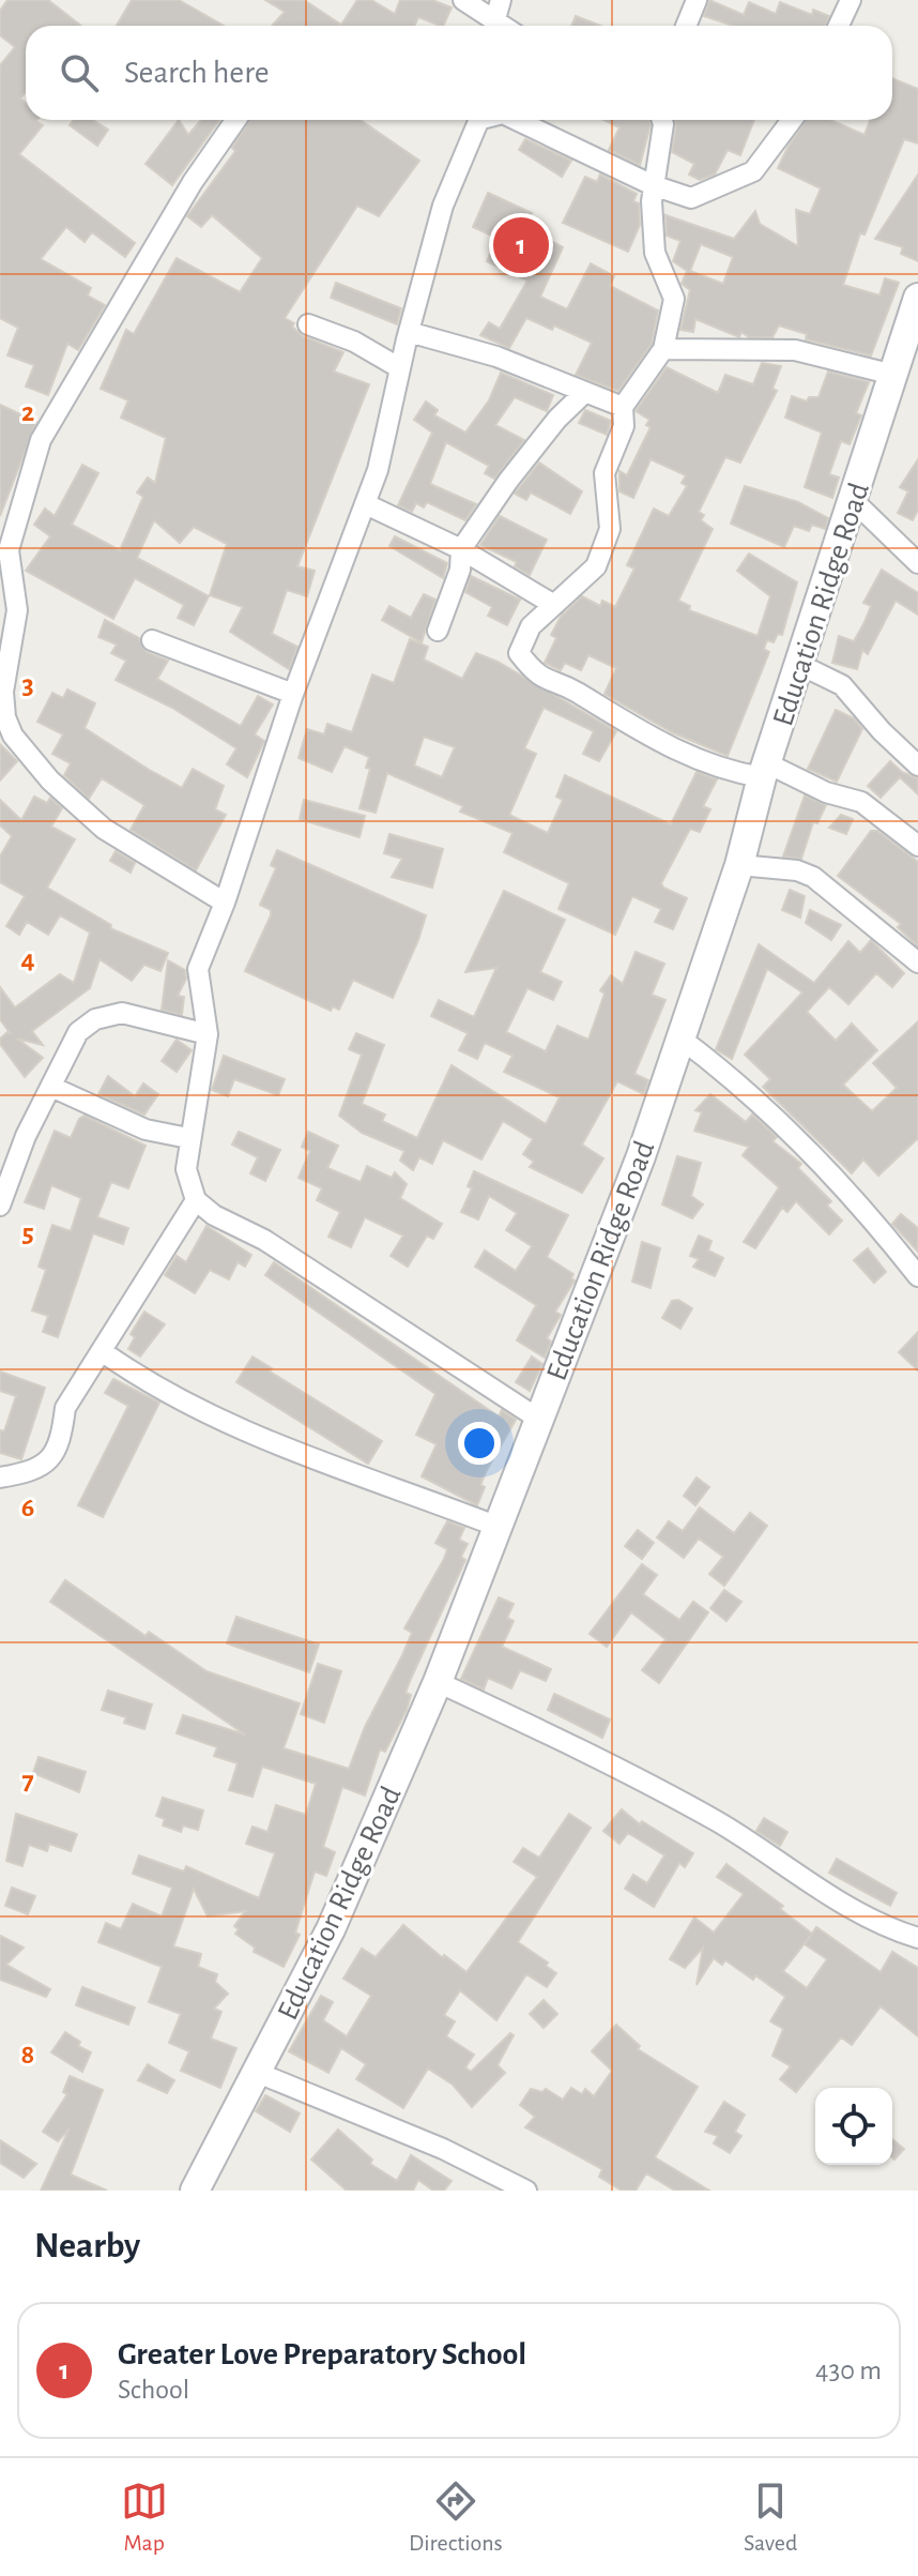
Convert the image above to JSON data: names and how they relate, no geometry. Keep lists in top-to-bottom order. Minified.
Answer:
{"streets":{"main road":["Education Ridge Road"]},"page":{"search":"Search here","pins":"1","heading":"Nearby","list":[{"mark":"1","name":"Greater Love Preparatory School","note":"School","value":"430 m"}],"nav":["Map","Directions","Saved"]},"grid":{"rows":["2","3","4","5","6","7","8"]}}
